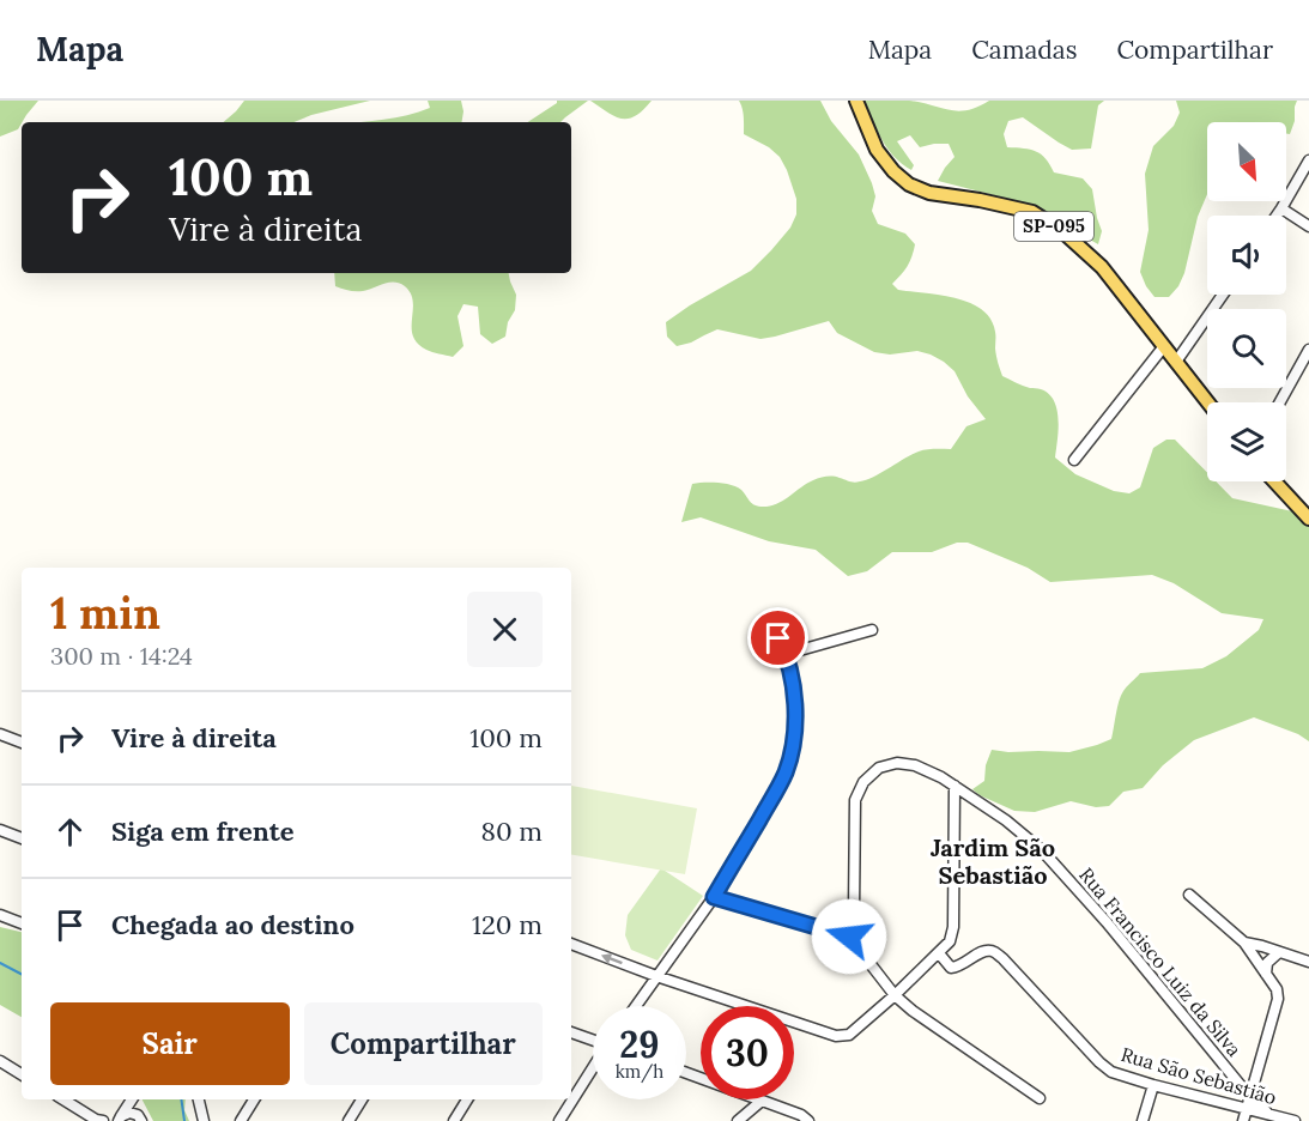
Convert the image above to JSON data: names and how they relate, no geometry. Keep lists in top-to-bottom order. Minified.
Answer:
{"streets":{"main road":["SP-095"],"street":["Rua Francisco Luiz da Silva","Rua São Sebastião"]},"crossings":[["Rua Francisco Luiz da Silva","Rua São Sebastião"]],"districts":["Jardim São Sebastião"],"north":"bottom right","page":{"header":"Mapa","nav":["Mapa","Camadas","Compartilhar"],"turn":["100 m","Vire à direita"],"heading":["1 min","300 m · 14:24"],"list":[{"name":"Vire à direita","value":"100 m"},{"name":"Siga em frente","value":"80 m"},{"name":"Chegada ao destino","value":"120 m"}],"buttons":["Sair","Compartilhar"],"speed":"29 km/h","limit":"30"}}
